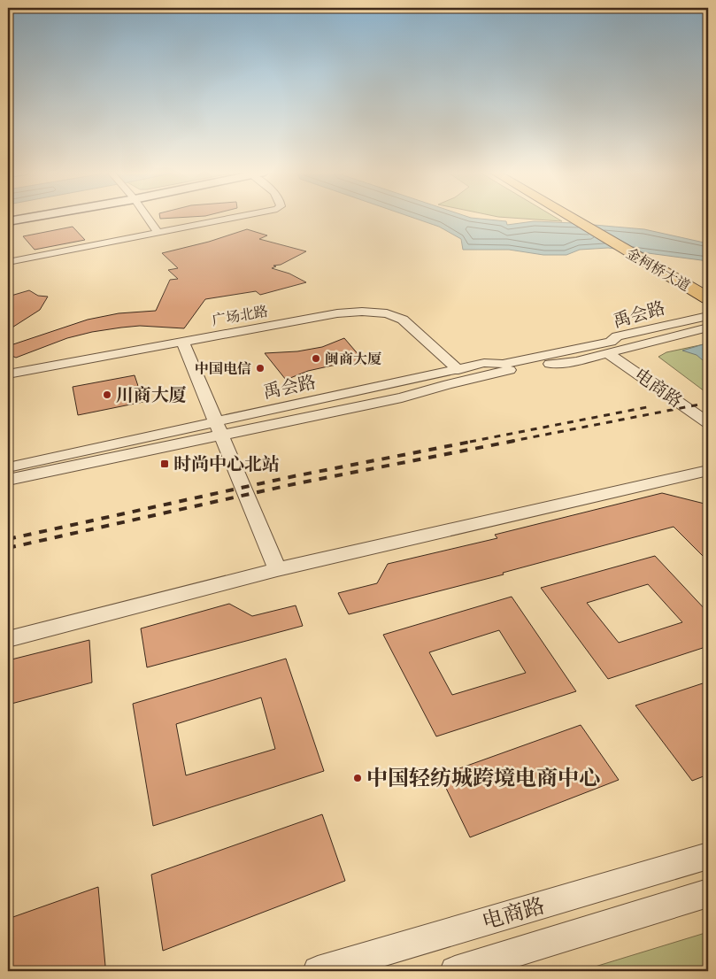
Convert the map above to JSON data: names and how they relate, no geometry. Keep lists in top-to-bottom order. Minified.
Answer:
{"streets":{"main road":["金柯桥大道"],"street":["禹会路","广场北路","电商路"]},"crossings":[["禹会路","广场北路"],["禹会路","电商路"]],"places":{"other":["闽商大厦","中国电信","川商大厦","中国轻纺城跨境电商中心"],"transit":["时尚中心北站"]}}
